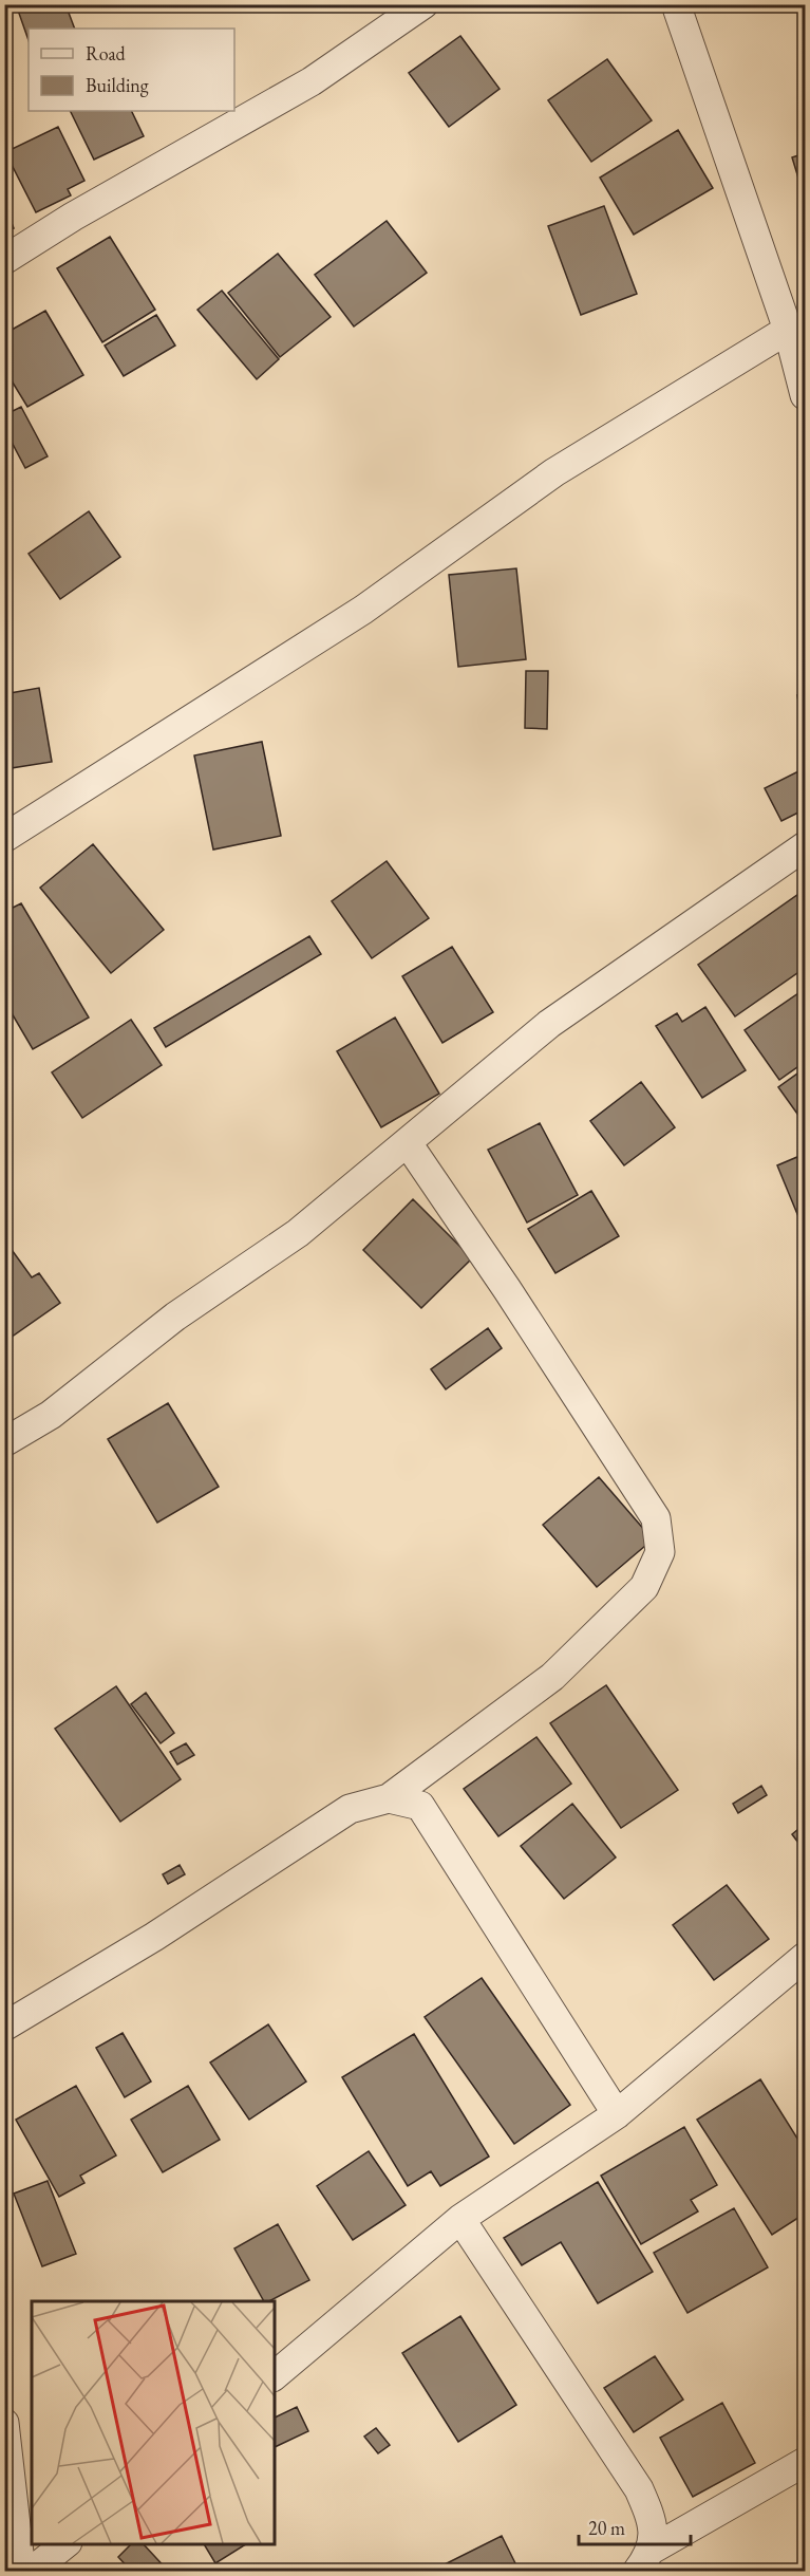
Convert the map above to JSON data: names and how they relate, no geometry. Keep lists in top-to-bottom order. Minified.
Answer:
{"legend":["Road","Building"],"scale_bar":"20 m"}
